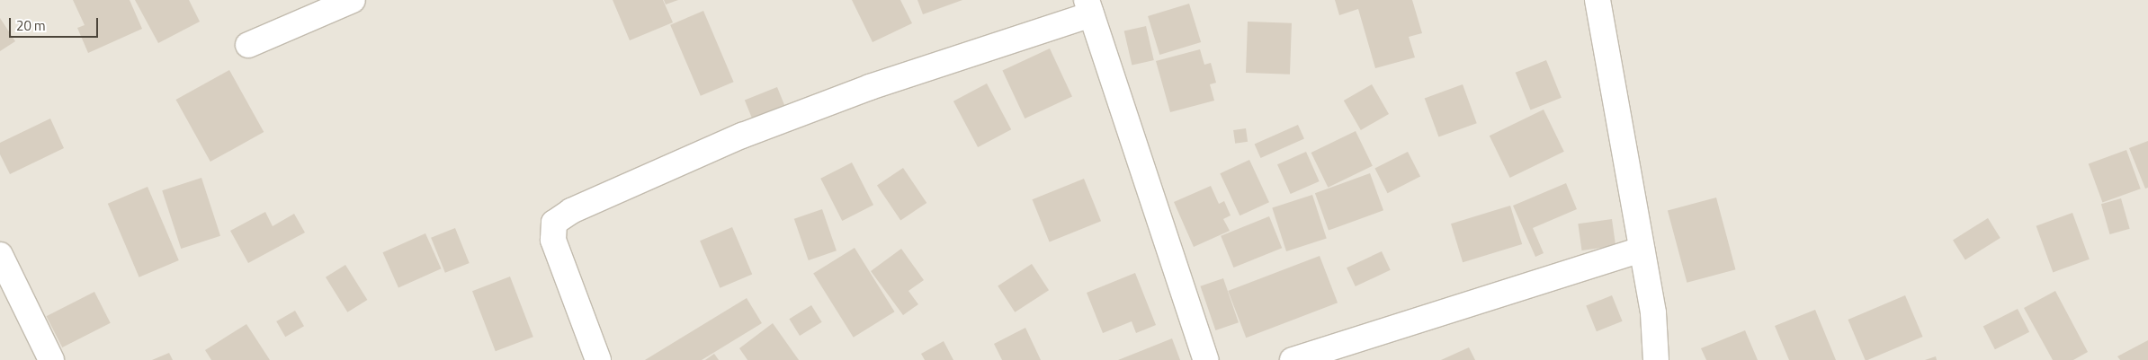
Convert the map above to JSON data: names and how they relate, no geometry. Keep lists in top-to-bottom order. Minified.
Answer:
{"scale_bar":"20 m"}
